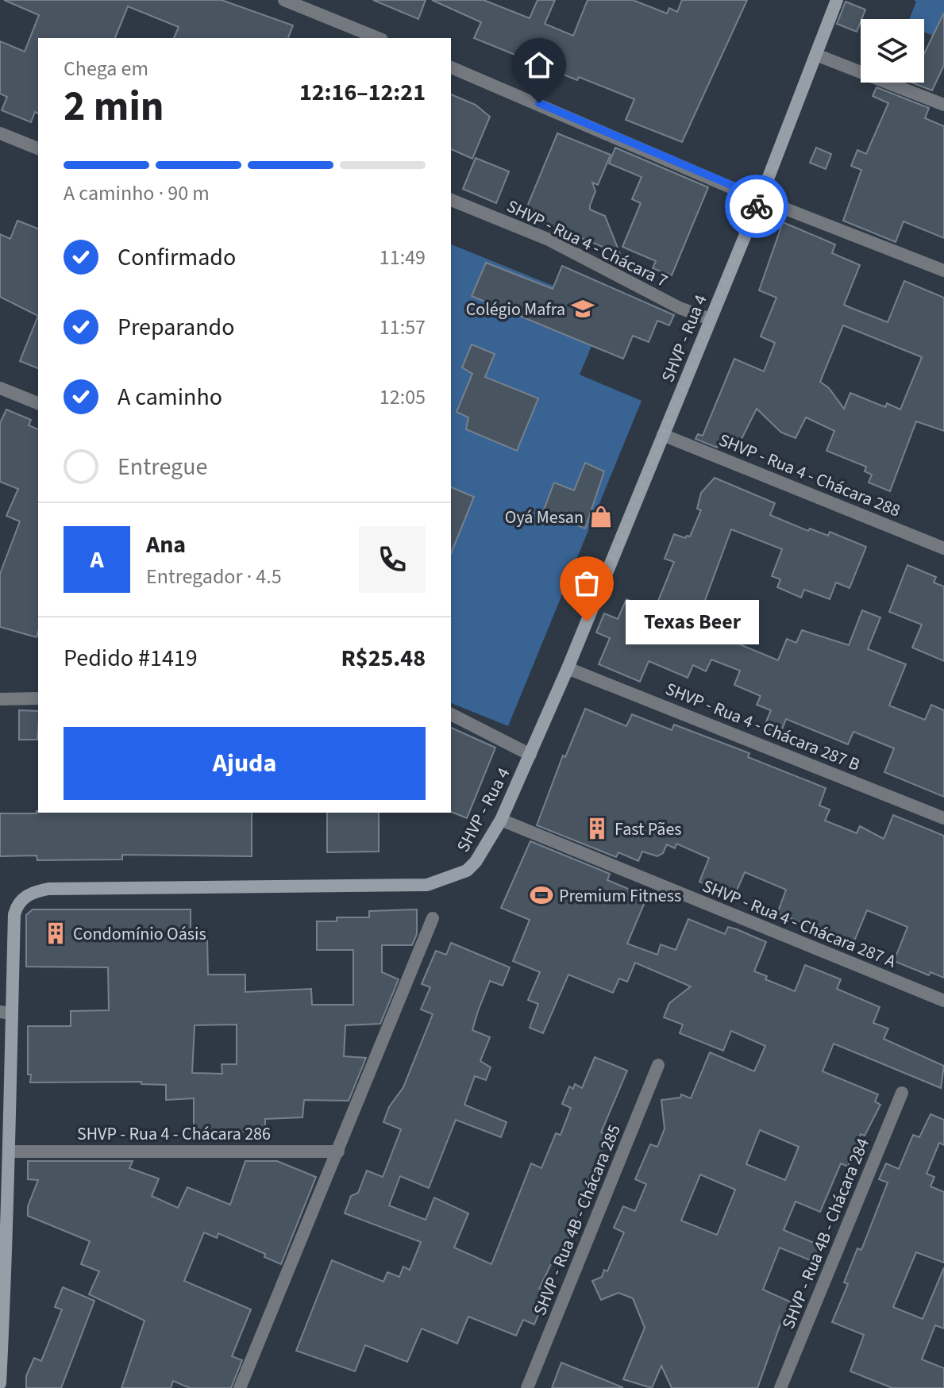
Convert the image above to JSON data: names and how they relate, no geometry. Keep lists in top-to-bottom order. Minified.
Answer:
{"streets":{"street":["SHVP - Rua 4 - Chácara 7","SHVP - Rua 4","SHVP - Rua 4 - Chácara 288","SHVP - Rua 4 - Chácara 287 B","SHVP - Rua 4 - Chácara 287 A","SHVP - Rua 4 - Chácara 286","SHVP - Rua 4B - Chácara 285","SHVP - Rua 4B - Chácara 284"]},"crossings":[["SHVP - Rua 4 - Chácara 7","SHVP - Rua 4"],["SHVP - Rua 4","SHVP - Rua 4 - Chácara 288"],["SHVP - Rua 4","SHVP - Rua 4 - Chácara 287 B"],["SHVP - Rua 4","SHVP - Rua 4 - Chácara 287 A"],["SHVP - Rua 4","SHVP - Rua 4 - Chácara 286"]],"places":{"school or university":["Colégio Mafra"],"shop":["Oyá Mesan"],"other":["Texas Beer"],"building":["Fast Pães","Condomínio Oásis"],"sports":["Premium Fitness"]},"page":{"heading":["2 min","Chega em","12:16–12:21"],"panel":["Ana","Entregador · 4.5","Pedido #1419","R$25.48"],"bar":"A caminho · 90 m","list":[["Confirmado","11:49"],["Preparando","11:57"],["A caminho","12:05"],"Entregue"],"round":"A","bubble":"Texas Beer","buttons":"Ajuda"}}
